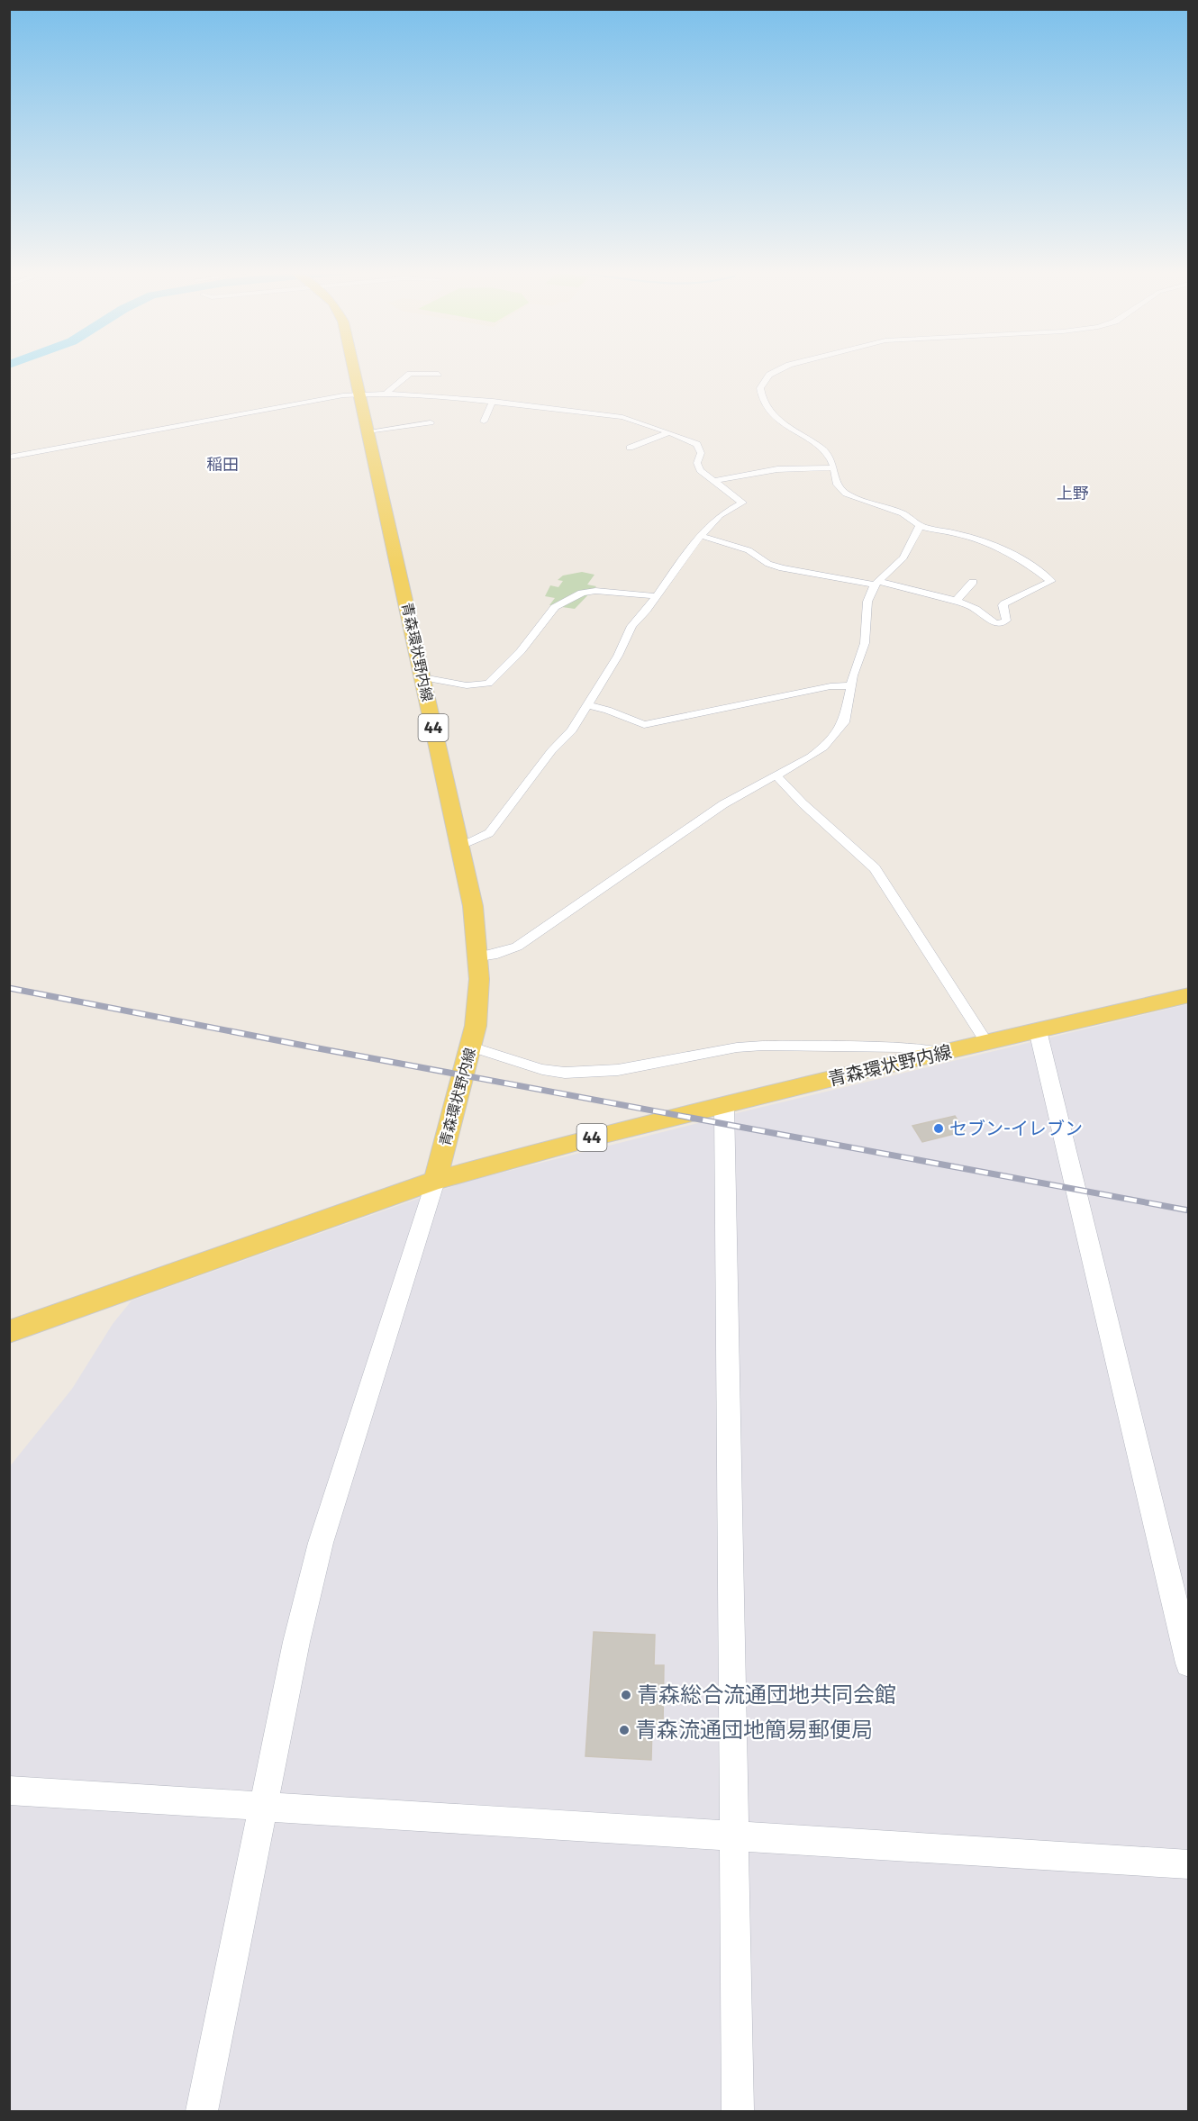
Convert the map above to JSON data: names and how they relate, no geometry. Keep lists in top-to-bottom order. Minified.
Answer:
{"streets":{"main road":["青森環状野内線","44"]},"districts":["稲田","上野"],"places":["セブン-イレブン","青森総合流通団地共同会館","青森流通団地簡易郵便局"]}
